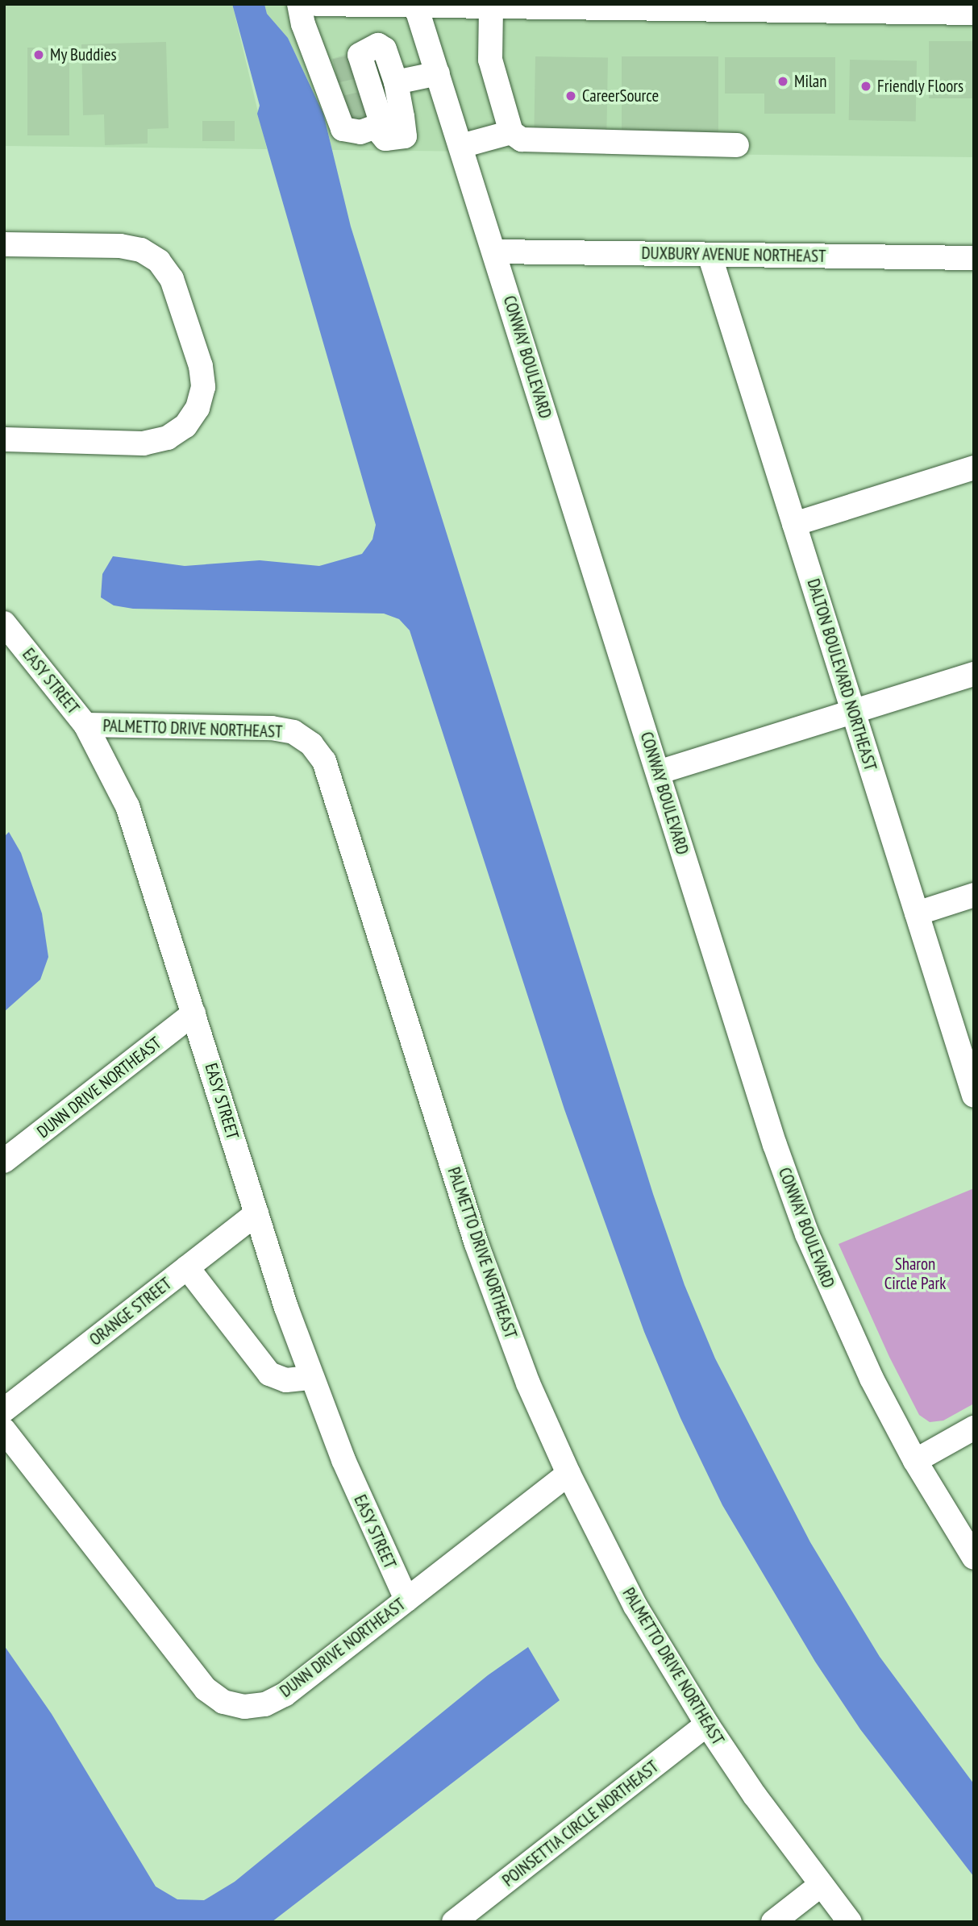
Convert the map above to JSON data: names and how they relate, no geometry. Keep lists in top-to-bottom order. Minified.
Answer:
{"streets":{"street":["DUXBURY AVENUE NORTHEAST","CONWAY BOULEVARD","DALTON BOULEVARD NORTHEAST","EASY STREET","PALMETTO DRIVE NORTHEAST","DUNN DRIVE NORTHEAST","ORANGE STREET","POINSETTIA CIRCLE NORTHEAST"]},"crossings":[["DUXBURY AVENUE NORTHEAST","CONWAY BOULEVARD"],["DUXBURY AVENUE NORTHEAST","DALTON BOULEVARD NORTHEAST"],["EASY STREET","PALMETTO DRIVE NORTHEAST"],["EASY STREET","DUNN DRIVE NORTHEAST"],["EASY STREET","ORANGE STREET"],["PALMETTO DRIVE NORTHEAST","DUNN DRIVE NORTHEAST"],["PALMETTO DRIVE NORTHEAST","POINSETTIA CIRCLE NORTHEAST"]],"parks":["Sharon Circle Park"],"places":["My Buddies","Milan","Friendly Floors","CareerSource"]}
